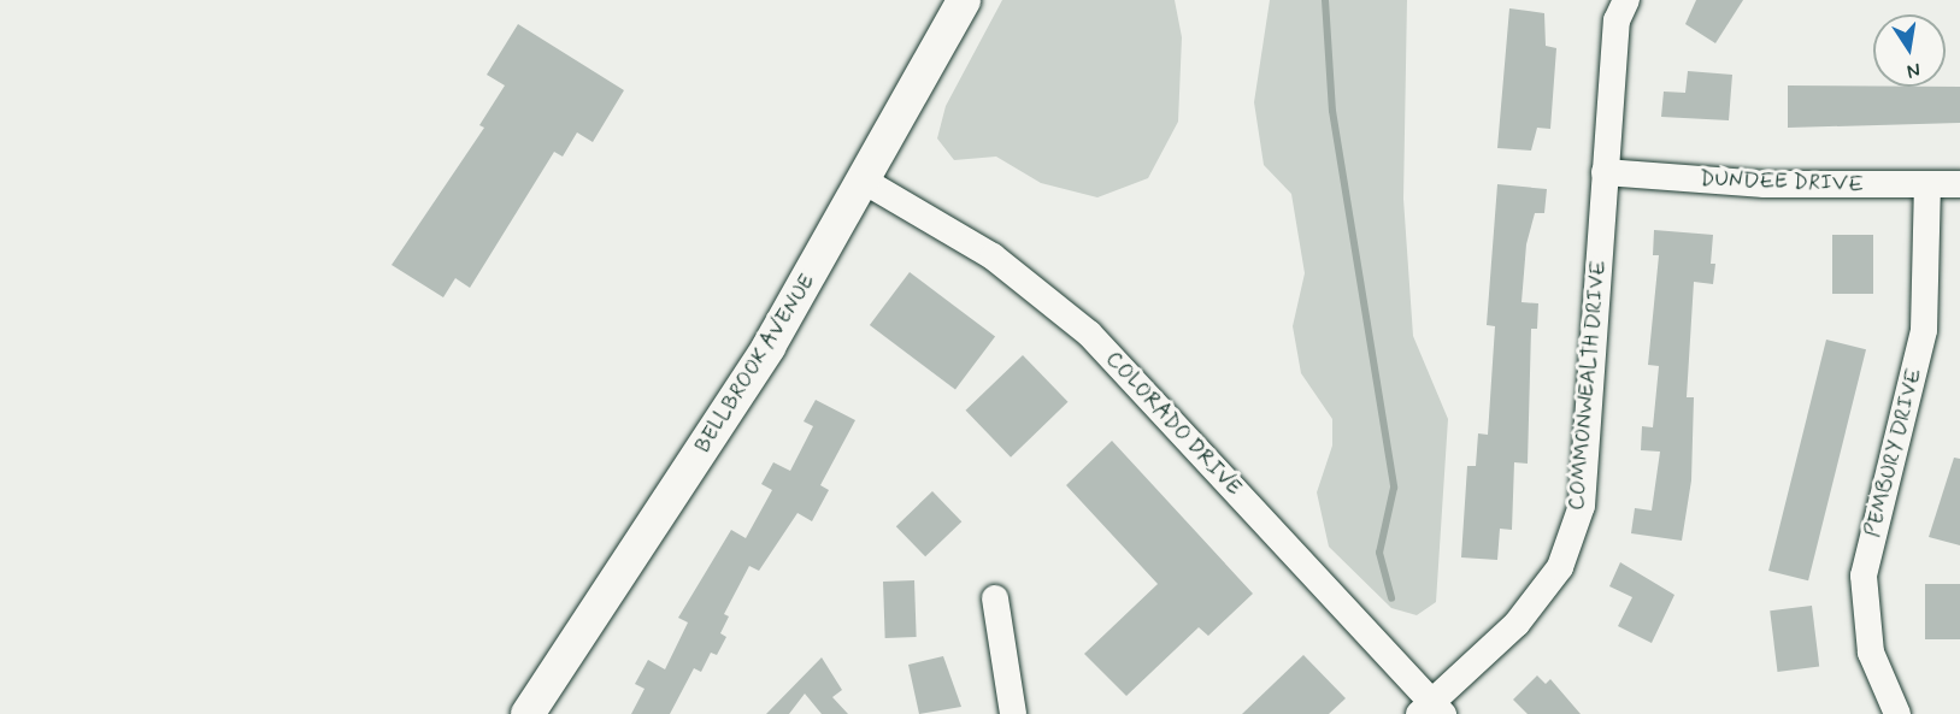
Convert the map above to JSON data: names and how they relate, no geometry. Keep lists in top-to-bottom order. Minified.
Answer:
{"streets":{"street":["DUNDEE DRIVE","BELLBROOK AVENUE","COMMONWEALTH DRIVE","COLORADO DRIVE","PEMBURY DRIVE"]},"crossings":[["DUNDEE DRIVE","COMMONWEALTH DRIVE"],["DUNDEE DRIVE","PEMBURY DRIVE"],["BELLBROOK AVENUE","COLORADO DRIVE"],["COMMONWEALTH DRIVE","COLORADO DRIVE"]],"north":"bottom"}
